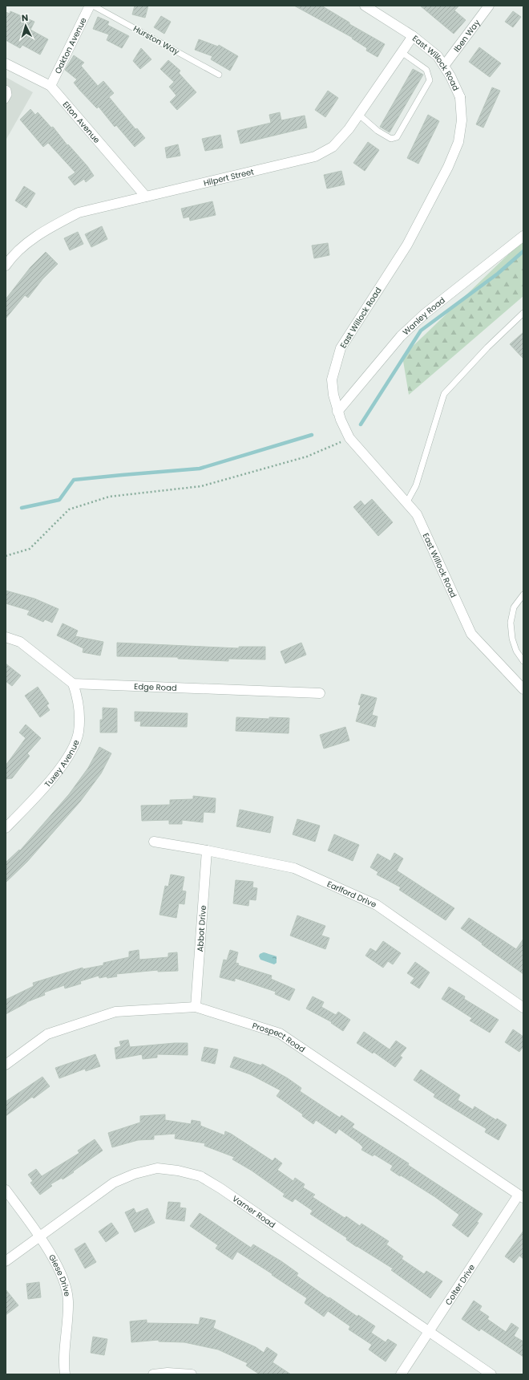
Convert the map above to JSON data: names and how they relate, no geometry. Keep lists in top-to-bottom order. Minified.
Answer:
{"streets":{"street":["Iben Way","Oakton Avenue","East Willock Road","Elton Avenue","Hilpert Street","Wanley Road","Edge Road","Tuxey Avenue","Earlford Drive","Abbot Drive","Prospect Road","Varner Road","Giese Drive","Colter Drive"],"lane":["Hurston Way"]},"crossings":[["Iben Way","East Willock Road"],["Oakton Avenue","Elton Avenue"],["East Willock Road","Hilpert Street"],["East Willock Road","Wanley Road"],["Elton Avenue","Hilpert Street"],["Edge Road","Tuxey Avenue"],["Earlford Drive","Abbot Drive"],["Abbot Drive","Prospect Road"],["Prospect Road","Colter Drive"],["Varner Road","Giese Drive"],["Varner Road","Colter Drive"]],"north":"top"}
